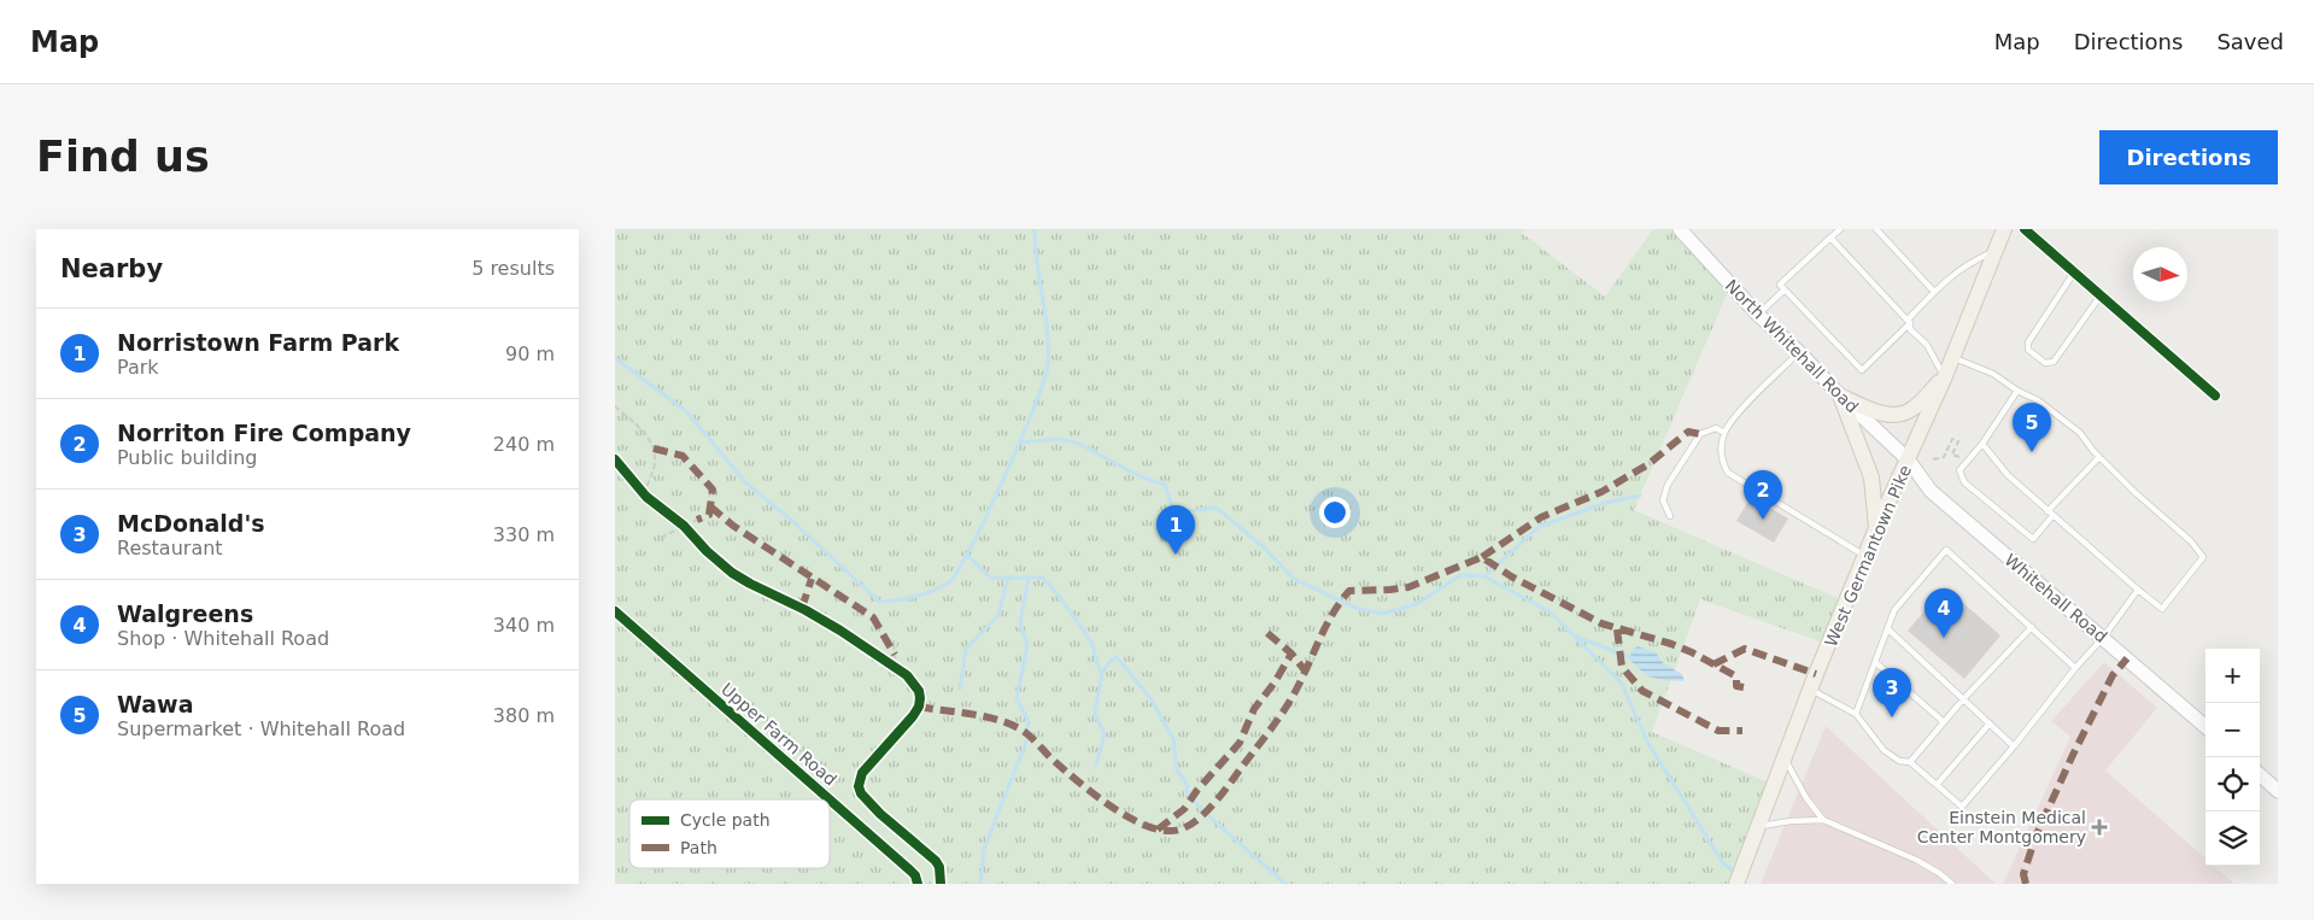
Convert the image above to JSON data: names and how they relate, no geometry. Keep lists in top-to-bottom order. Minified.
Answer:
{"streets":{"main road":["North Whitehall Road","West Germantown Pike","Whitehall Road"],"street":["Upper Farm Road"]},"crossings":[["North Whitehall Road","West Germantown Pike"],["North Whitehall Road","Whitehall Road"],["West Germantown Pike","Whitehall Road"]],"places":{"health":["Einstein Medical Center Montgomery"]},"legend":["Cycle path","Path"],"north":"right","page":{"header":"Map","nav":["Map","Directions","Saved"],"buttons":"Directions","title":"Find us","heading":["Nearby","5 results"],"list":[{"mark":"1","name":"Norristown Farm Park","note":"Park","value":"90 m"},{"mark":"2","name":"Norriton Fire Company","note":"Public building","value":"240 m"},{"mark":"3","name":"McDonald's","note":"Restaurant","value":"330 m"},{"mark":"4","name":"Walgreens","note":"Shop · Whitehall Road","value":"340 m"},{"mark":"5","name":"Wawa","note":"Supermarket · Whitehall Road","value":"380 m"}],"pins":["5","2","1","4","3"],"map_buttons":["+","−"]}}
